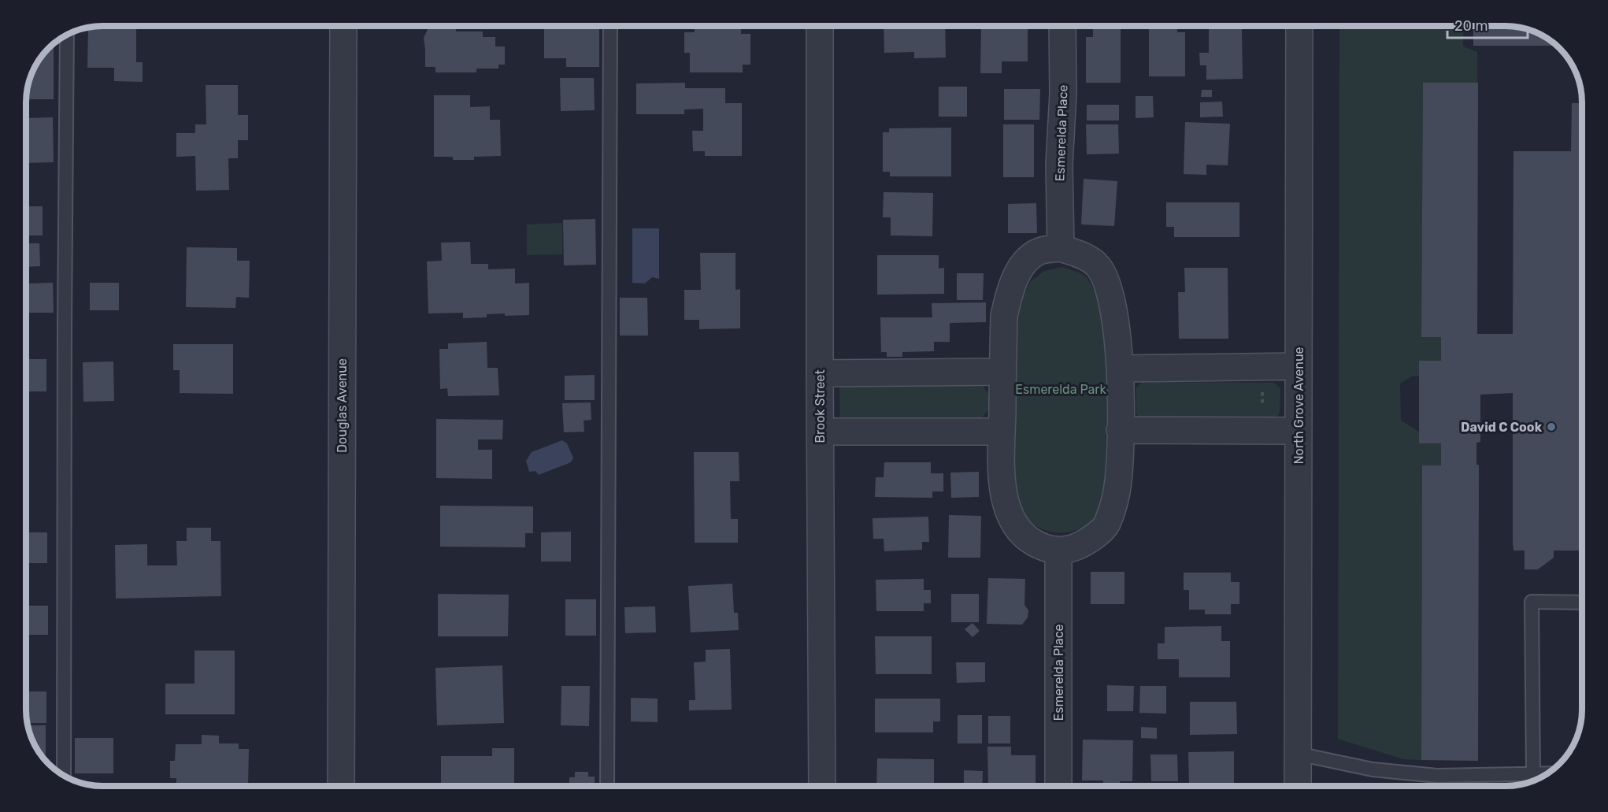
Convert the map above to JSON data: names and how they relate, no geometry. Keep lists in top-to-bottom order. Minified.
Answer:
{"streets":{"street":["Esmerelda Place","Douglas Avenue","North Grove Avenue","Brook Street"]},"parks":["Esmerelda Park"],"places":["David C Cook"],"scale_bar":"20 m"}
